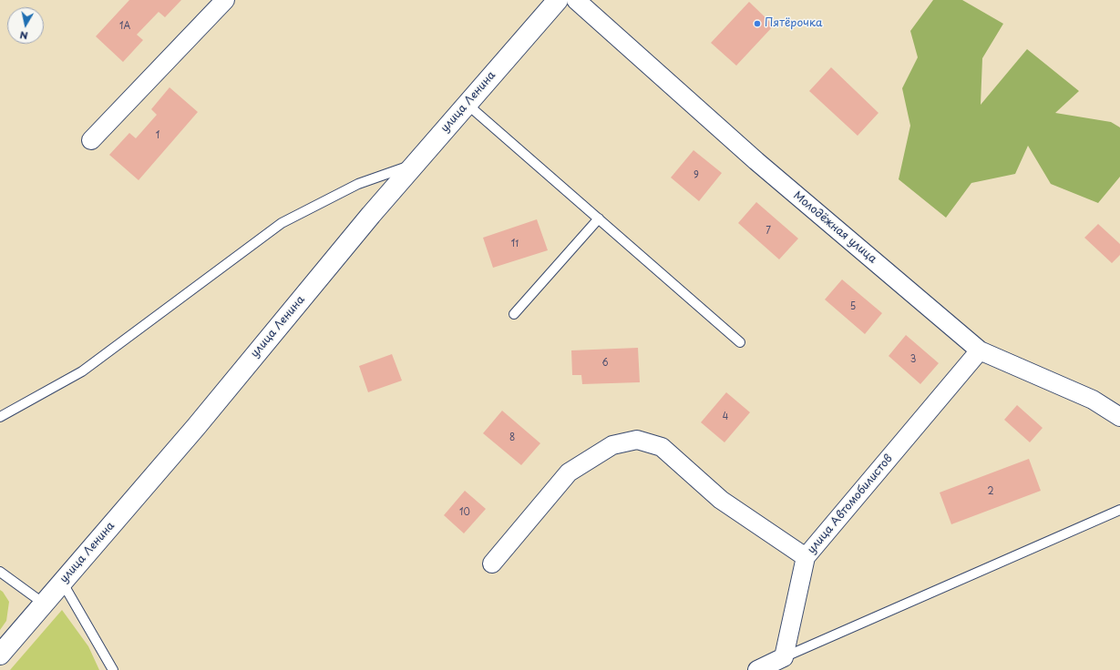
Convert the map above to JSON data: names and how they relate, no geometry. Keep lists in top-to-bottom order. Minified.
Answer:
{"streets":{"main road":["улица Ленина"],"street":["Молодёжная улица","улица Автомобилистов"]},"crossings":[["Молодёжная улица","улица Автомобилистов"]],"places":["Пятёрочка"],"house_numbers":["1А","1","9","7","11","5","3","6","4","8","2","10"],"north":"bottom"}
